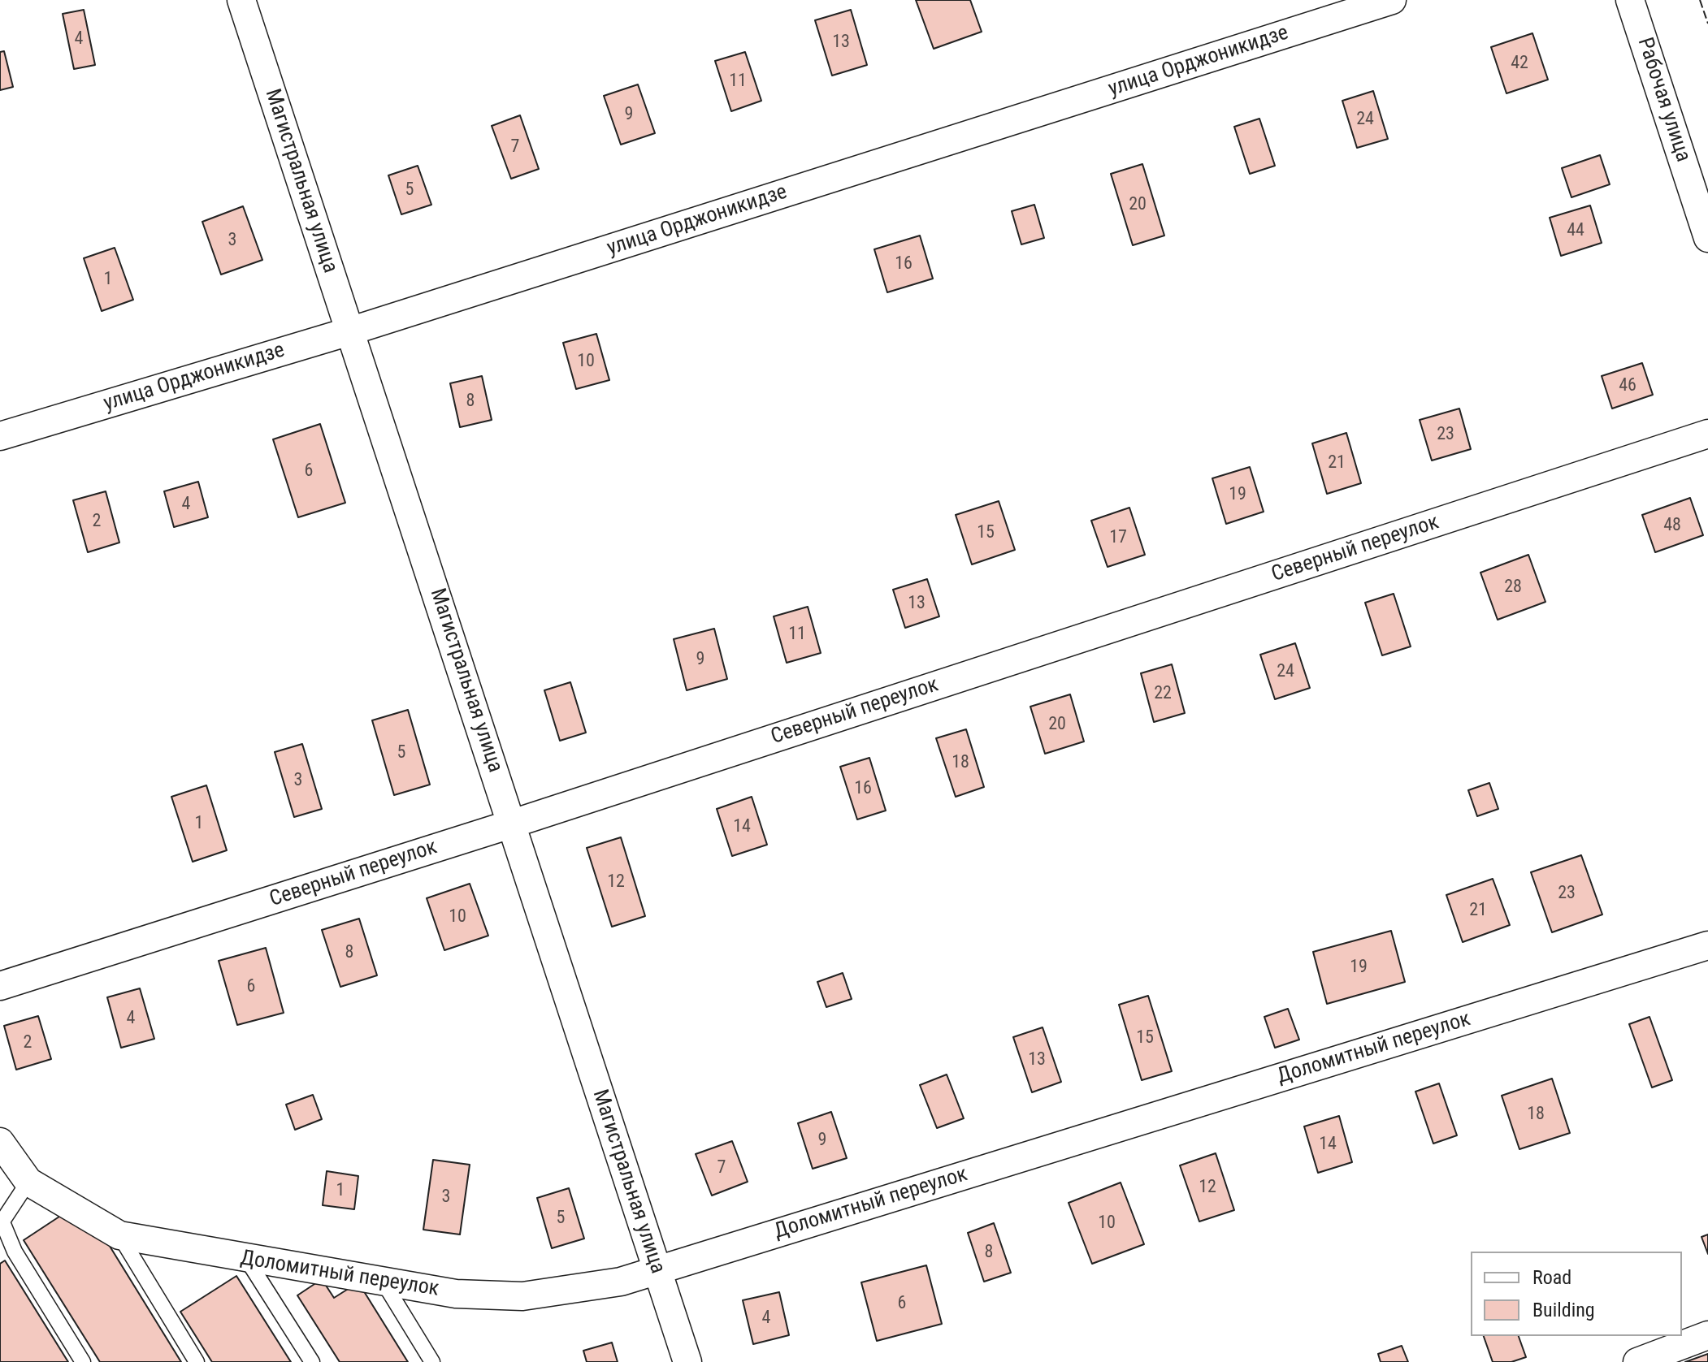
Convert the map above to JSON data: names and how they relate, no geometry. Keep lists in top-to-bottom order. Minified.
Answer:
{"streets":{"street":["улица Орджоникидзе","Рабочая улица","Магистральная улица","Северный переулок","Доломитный переулок"]},"crossings":[["улица Орджоникидзе","Магистральная улица"],["Магистральная улица","Северный переулок"],["Магистральная улица","Доломитный переулок"]],"house_numbers":["4","13","42","11","9","24","7","5","20","44","3","16","1","10","46","8","23","21","6","19","4","2","48","15","17","28","13","11","9","24","22","20","5","18","3","16","1","14","12","23","21","10","8","19","6","4","15","2","13","18","9","14","7","12","1","3","5","10","8","6","4"],"legend":["Road","Building"]}
